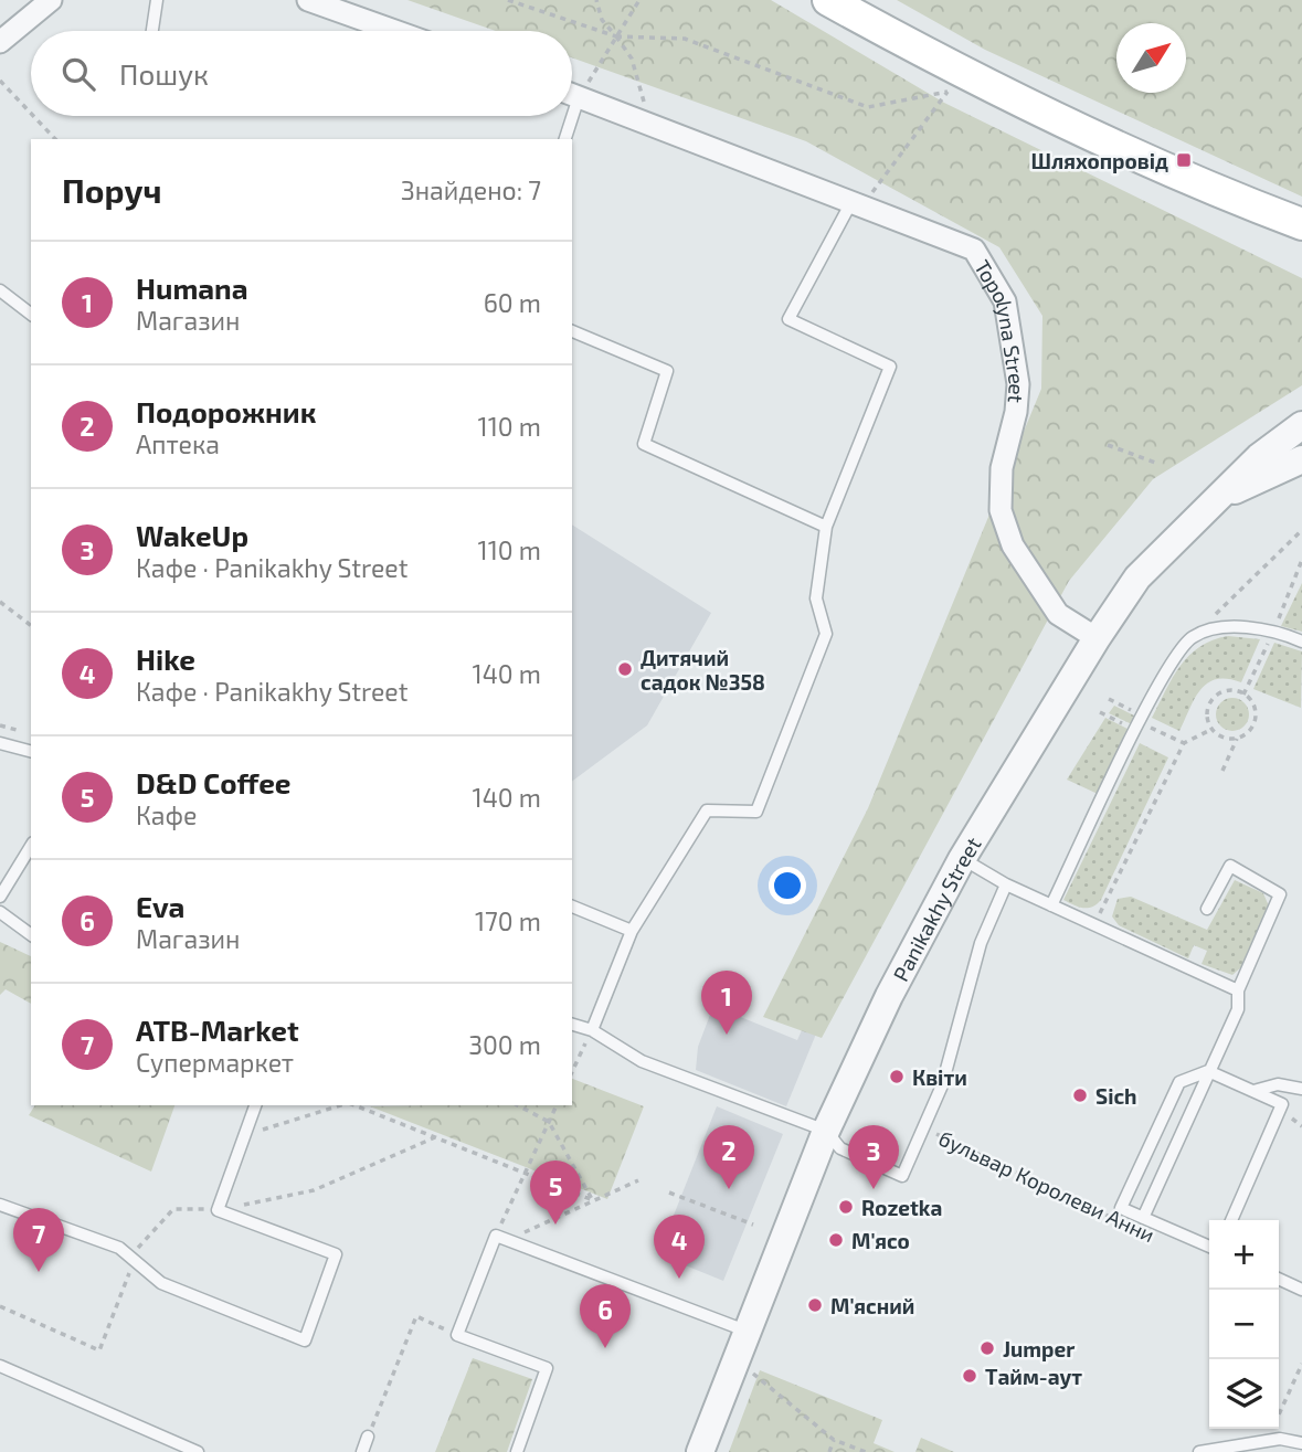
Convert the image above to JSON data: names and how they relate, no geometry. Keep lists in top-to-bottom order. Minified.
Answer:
{"streets":{"street":["Topolyna Street","Panikakhy Street"],"lane":["бульвар Королеви Анни"]},"crossings":[["Topolyna Street","Panikakhy Street"],["Panikakhy Street","бульвар Королеви Анни"]],"places":{"transit":["Шляхопровід"],"other":["Дитячий садок №358","Квіти","Sich","Rozetka","М'ясо","М'ясний","Jumper","Тайм-аут"]},"north":"top right","page":{"search":"Пошук","heading":["Поруч","Знайдено: 7"],"list":[{"mark":"1","name":"Humana","note":"Магазин","value":"60 m"},{"mark":"2","name":"Подорожник","note":"Аптека","value":"110 m"},{"mark":"3","name":"WakeUp","note":"Кафе · Panikakhy Street","value":"110 m"},{"mark":"4","name":"Hike","note":"Кафе · Panikakhy Street","value":"140 m"},{"mark":"5","name":"D&D Coffee","note":"Кафе","value":"140 m"},{"mark":"6","name":"Eva","note":"Магазин","value":"170 m"},{"mark":"7","name":"ATB-Market","note":"Супермаркет","value":"300 m"}],"pins":["1","2","3","5","7","4","6"],"map_buttons":["+","−"]}}
